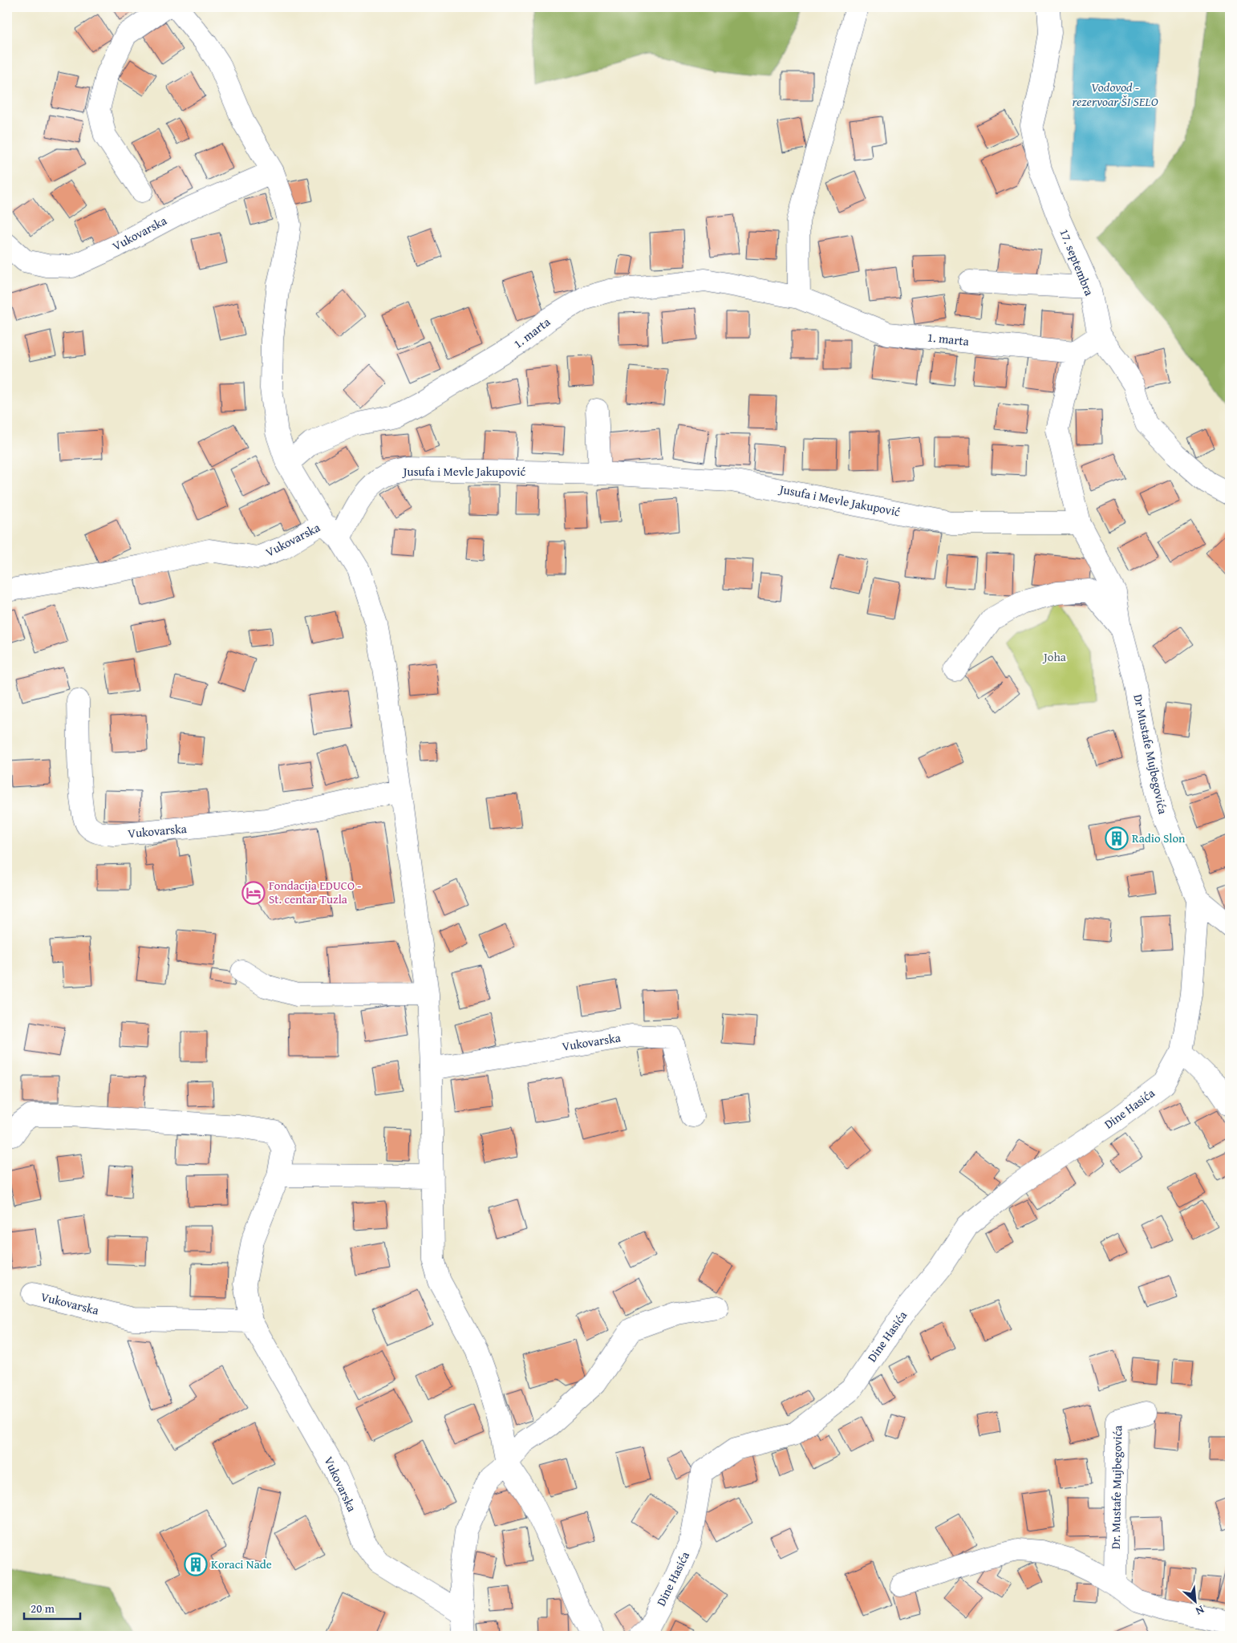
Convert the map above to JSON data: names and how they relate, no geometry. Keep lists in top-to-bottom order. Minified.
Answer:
{"streets":{"street":["Vukovarska","17. septembra","1. marta","Jusufa i Mevle Jakupović","Dr Mustafe Mujbegovića","Dine Hasića","Dr. Mustafe Mujbegovića"]},"crossings":[["Vukovarska","Jusufa i Mevle Jakupović"],["1. marta","Dr Mustafe Mujbegovića"],["Jusufa i Mevle Jakupović","Dr Mustafe Mujbegovića"],["Dr Mustafe Mujbegovića","Dine Hasića"]],"water":["Vodovod - rezervoar ŠI SELO"],"parks":["Joha"],"places":{"building":["Radio Slon","Koraci Nade"],"hotel":["Fondacija EDUCO - St. centar Tuzla"]},"scale_bar":"20 m","north":"bottom right"}
